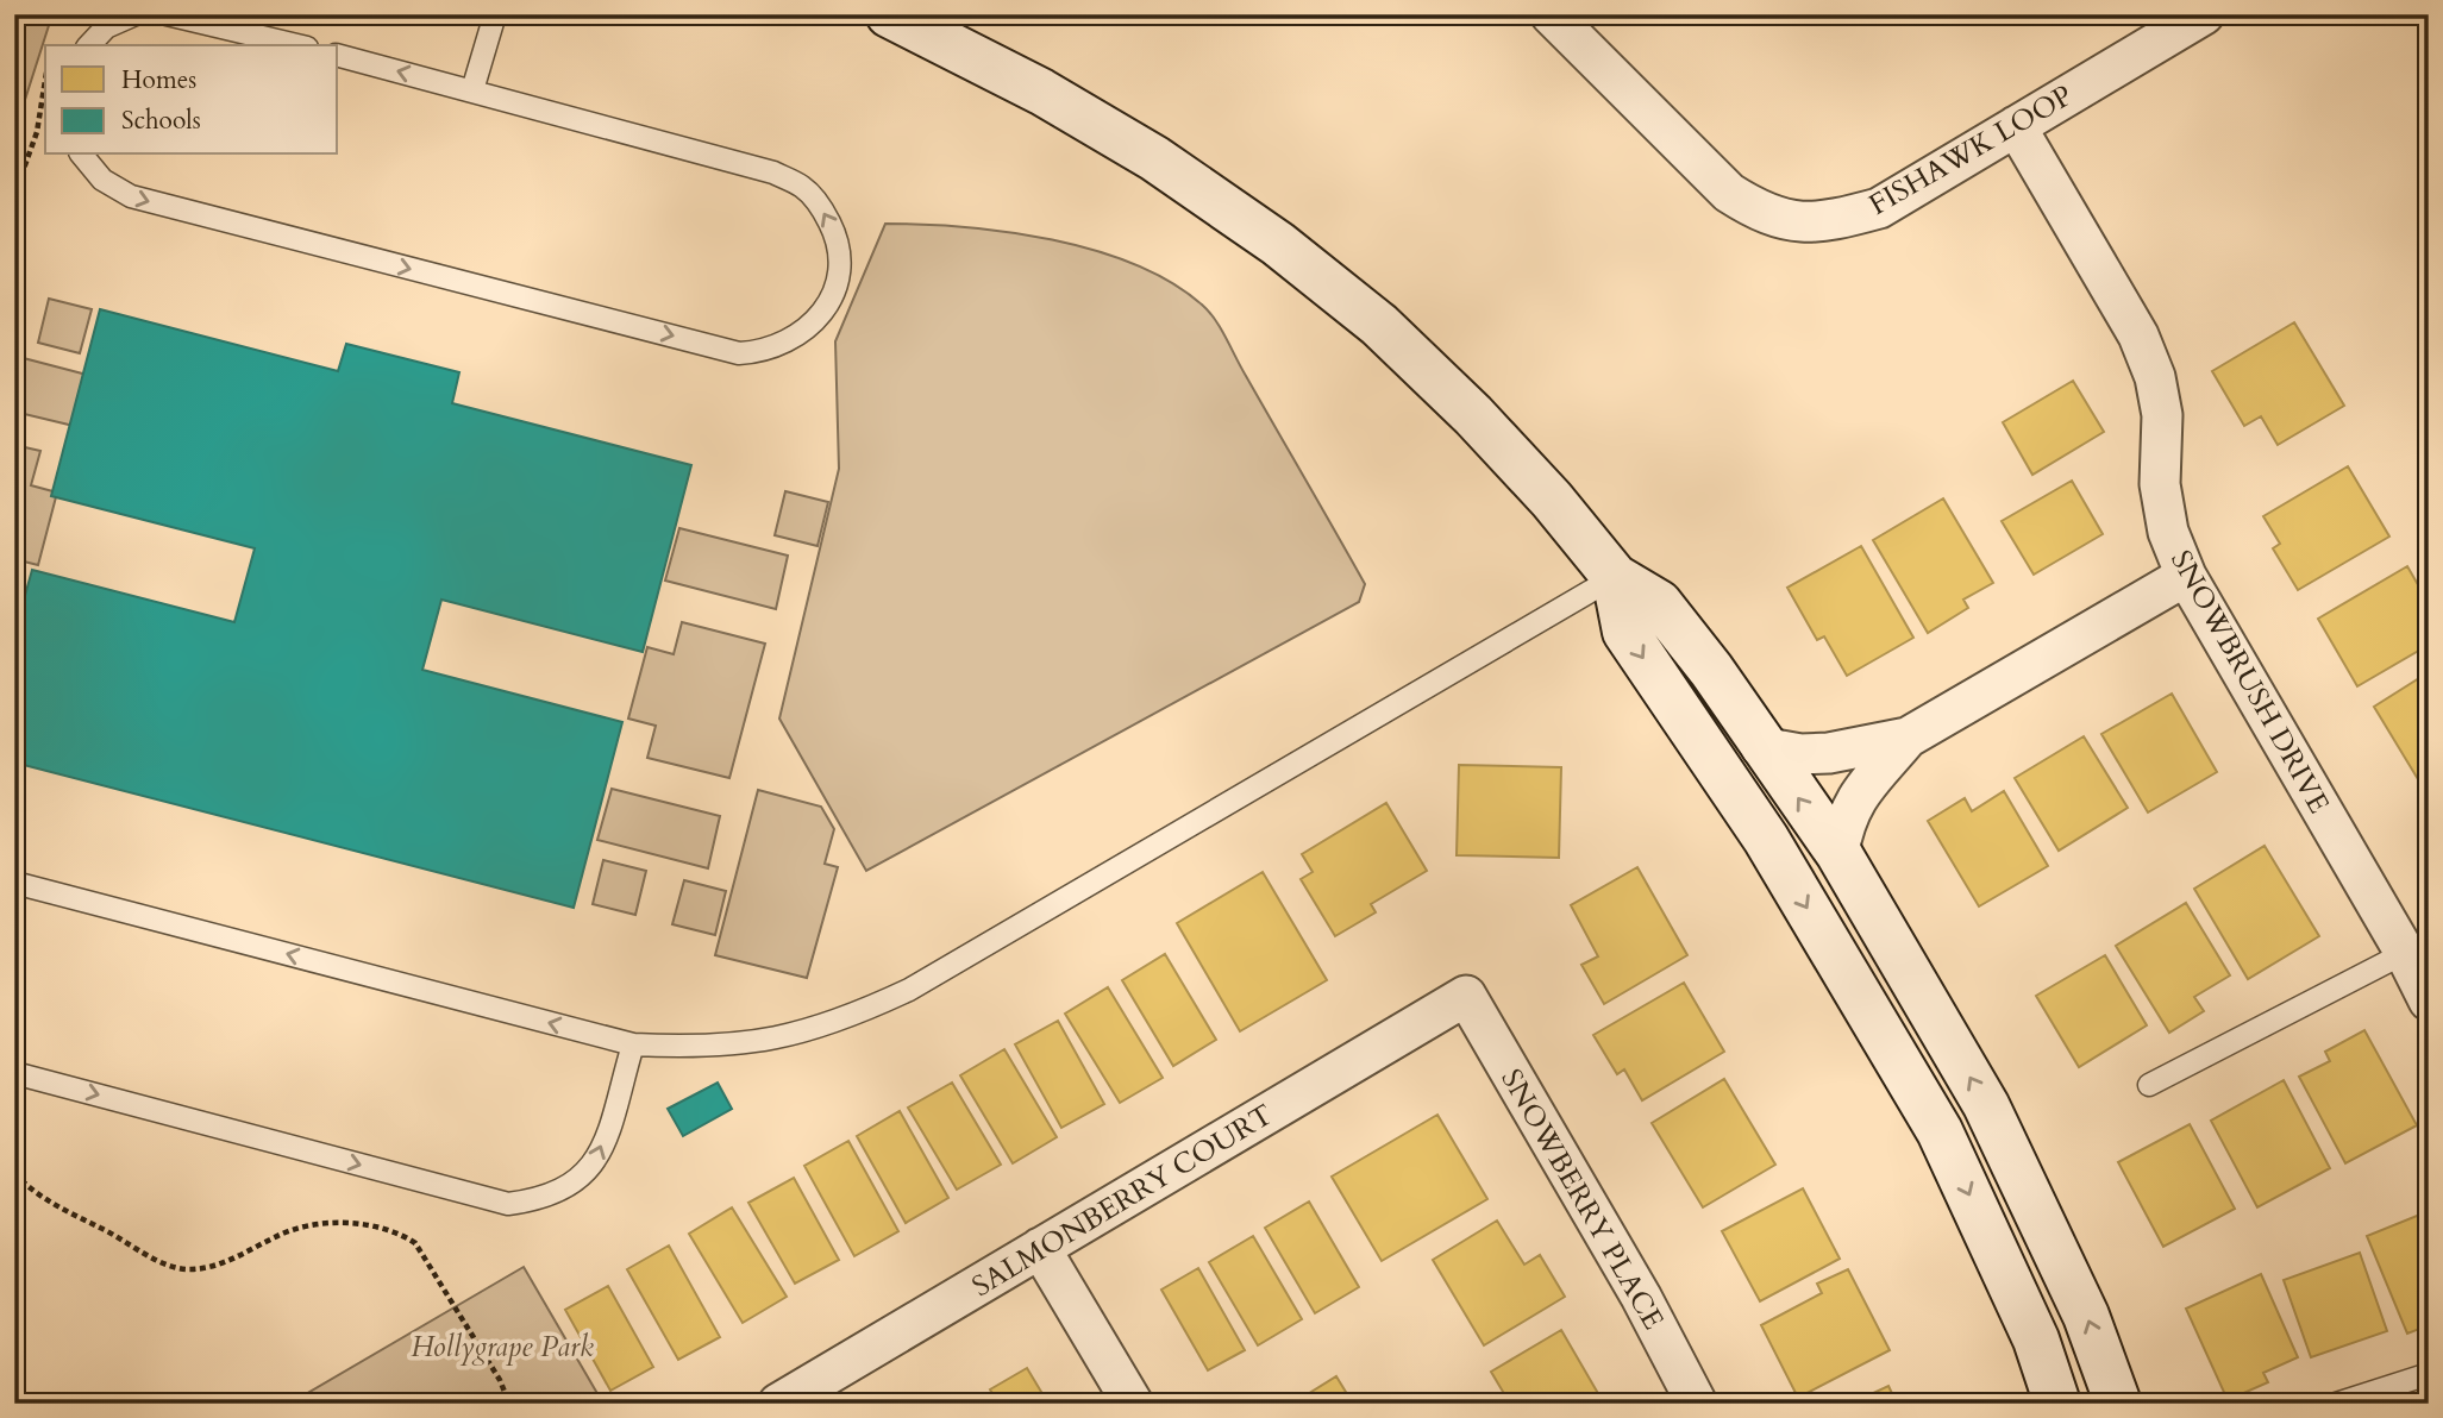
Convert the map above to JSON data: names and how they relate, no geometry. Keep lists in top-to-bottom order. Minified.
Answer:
{"streets":{"street":["FISHAWK LOOP","SNOWBRUSH DRIVE","SNOWBERRY PLACE","SALMONBERRY COURT"]},"crossings":[["FISHAWK LOOP","SNOWBRUSH DRIVE"],["SNOWBERRY PLACE","SALMONBERRY COURT"]],"parks":["Hollygrape Park"],"legend":["Homes","Schools"]}
